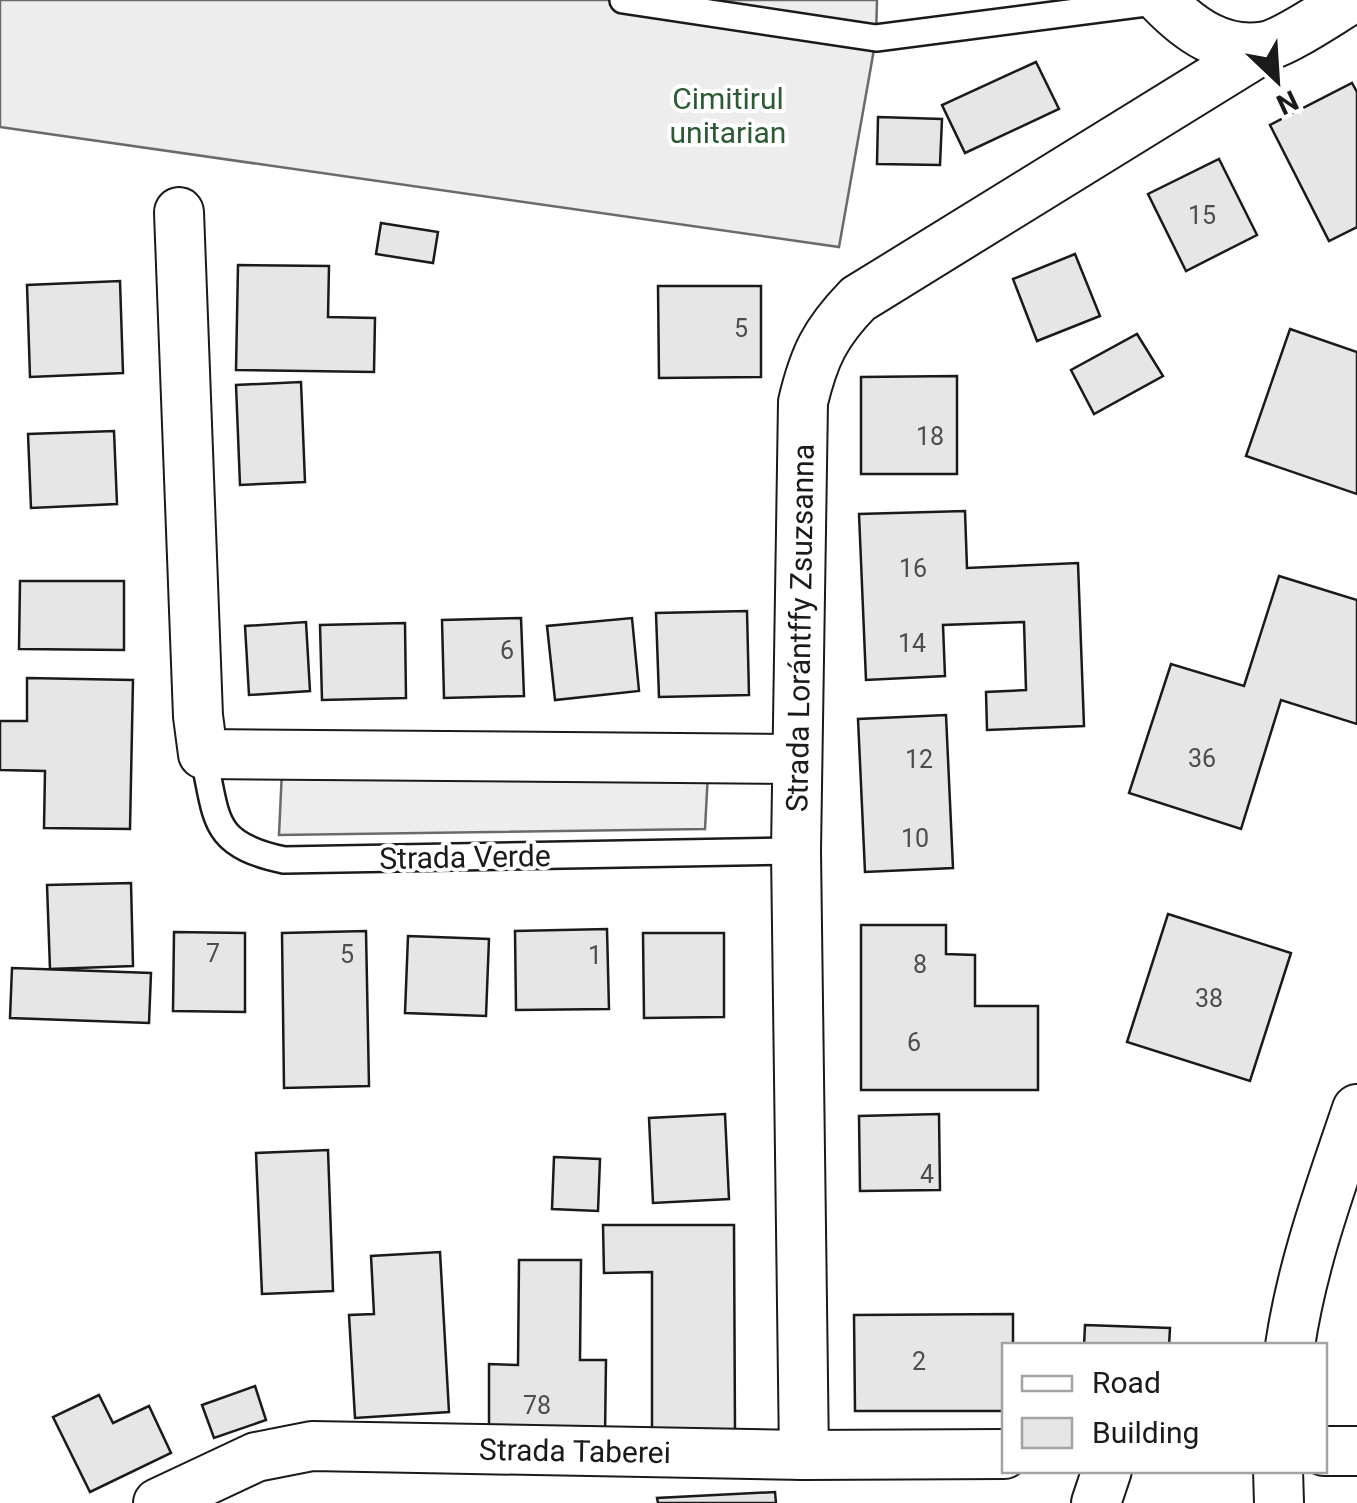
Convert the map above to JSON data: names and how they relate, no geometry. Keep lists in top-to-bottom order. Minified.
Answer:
{"streets":{"street":["Strada Lorántffy Zsuzsanna","Strada Verde","Strada Taberei"]},"crossings":[["Strada Lorántffy Zsuzsanna","Strada Verde"],["Strada Lorántffy Zsuzsanna","Strada Taberei"]],"parks":["Cimitirul unitarian"],"house_numbers":["15","5","18","16","14","6","36","12","10","7","5","1","8","38","6","4","2","78"],"legend":["Road","Building"],"north":"bottom right"}
